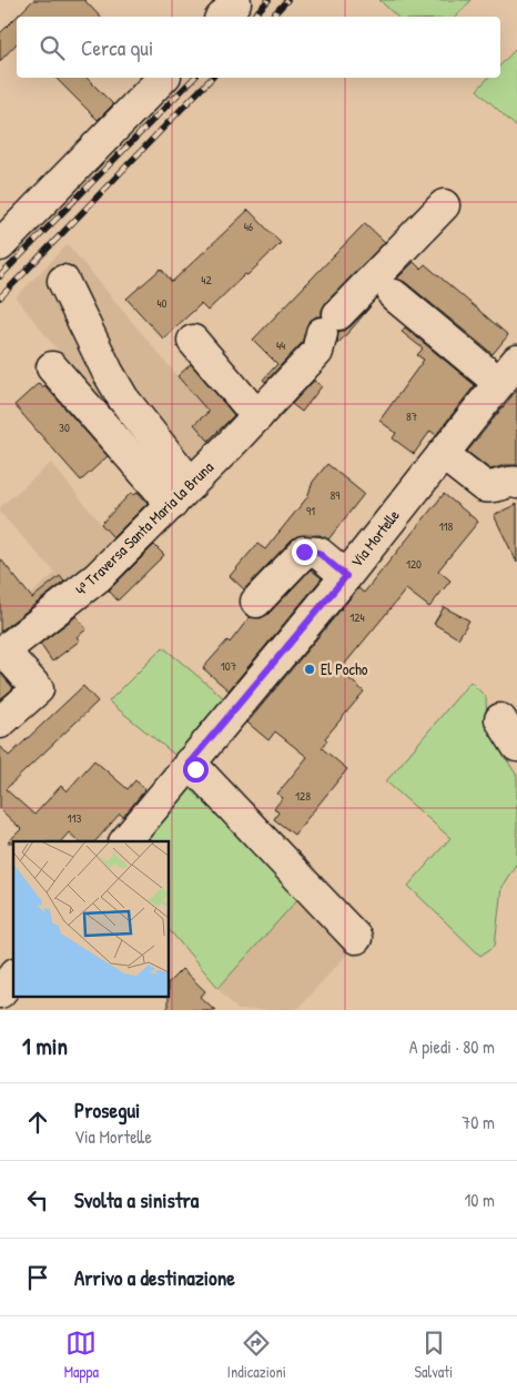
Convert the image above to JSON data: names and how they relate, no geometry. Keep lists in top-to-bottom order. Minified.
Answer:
{"streets":{"street":["4ª Traversa Santa Maria la Bruna","Via Mortelle"]},"places":["El Pocho"],"house_numbers":["46","42","40","44","87","30","89","91","118","120","124","107","128","113"],"page":{"search":"Cerca qui","heading":["1 min","A piedi · 80 m"],"list":[["Prosegui","Via Mortelle","70 m"],["Svolta a sinistra","10 m"],"Arrivo a destinazione"],"nav":["Mappa","Indicazioni","Salvati"]}}
